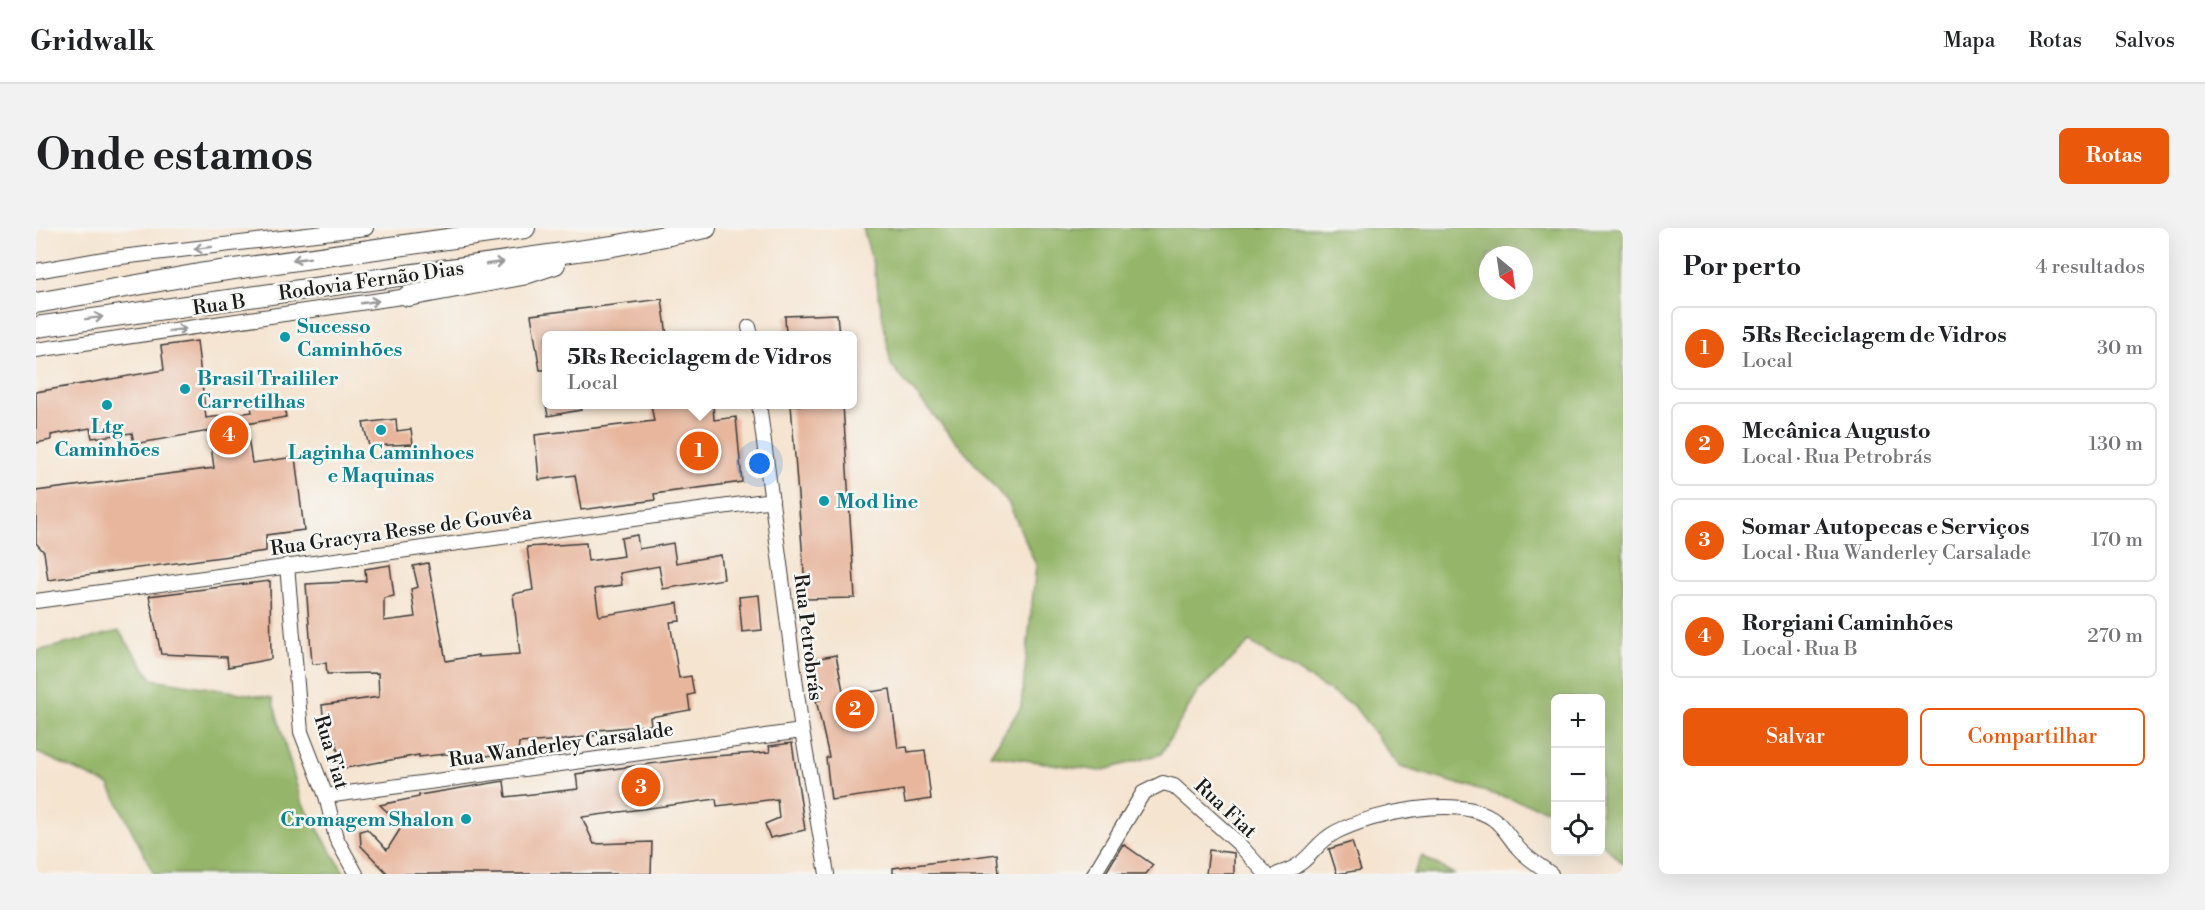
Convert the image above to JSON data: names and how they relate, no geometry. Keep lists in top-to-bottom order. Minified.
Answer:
{"streets":{"highway":["Rodovia Fernão Dias"],"street":["Rua B","Rua Gracyra Resse de Gouvêa","Rua Petrobrás","Rua Wanderley Carsalade","Rua Fiat"]},"crossings":[["Rua Gracyra Resse de Gouvêa","Rua Petrobrás"],["Rua Gracyra Resse de Gouvêa","Rua Fiat"],["Rua Petrobrás","Rua Wanderley Carsalade"],["Rua Wanderley Carsalade","Rua Fiat"]],"places":["Sucesso Caminhões","Brasil Traililer Carretilhas","Ltg Caminhões","Laginha Caminhoes e Maquinas","Mod line","Cromagem Shalon"],"north":"bottom right","page":{"header":"Gridwalk","nav":["Mapa","Rotas","Salvos"],"buttons":["Rotas",["Salvar","Compartilhar"]],"title":"Onde estamos","heading":["Por perto","4 resultados"],"list":[{"mark":"1","name":"5Rs Reciclagem de Vidros","note":"Local","value":"30 m"},{"mark":"2","name":"Mecânica Augusto","note":"Local · Rua Petrobrás","value":"130 m"},{"mark":"3","name":"Somar Autopecas e Serviços","note":"Local · Rua Wanderley Carsalade","value":"170 m"},{"mark":"4","name":"Rorgiani Caminhões","note":"Local · Rua B","value":"270 m"}],"popup":["5Rs Reciclagem de Vidros","Local"],"pins":["4","1","2","3"],"map_buttons":["+","−"]}}
